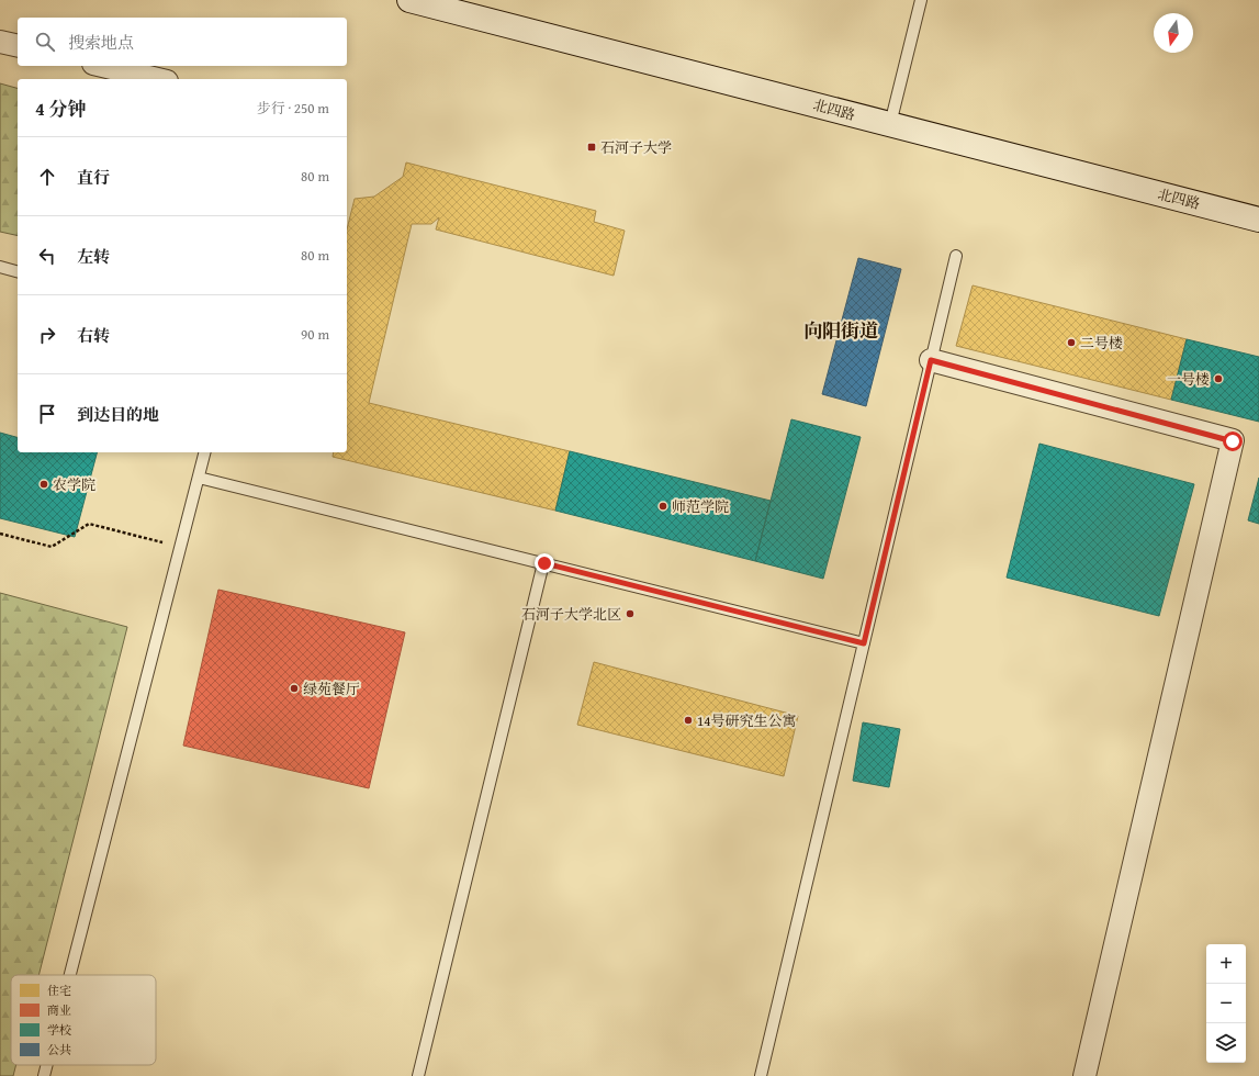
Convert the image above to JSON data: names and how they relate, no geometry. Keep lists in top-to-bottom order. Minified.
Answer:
{"streets":{"main road":["北四路"]},"districts":["向阳街道"],"places":{"transit":["石河子大学"],"other":["二号楼","一号楼","农学院","师范学院","石河子大学北区","绿苑餐厅","14号研究生公寓"]},"legend":["住宅","商业","学校","公共"],"north":"bottom","page":{"search":"搜索地点","heading":["4 分钟","步行 · 250 m"],"list":[["直行","80 m"],["左转","80 m"],["右转","90 m"],"到达目的地"],"map_buttons":["+","−"]}}
